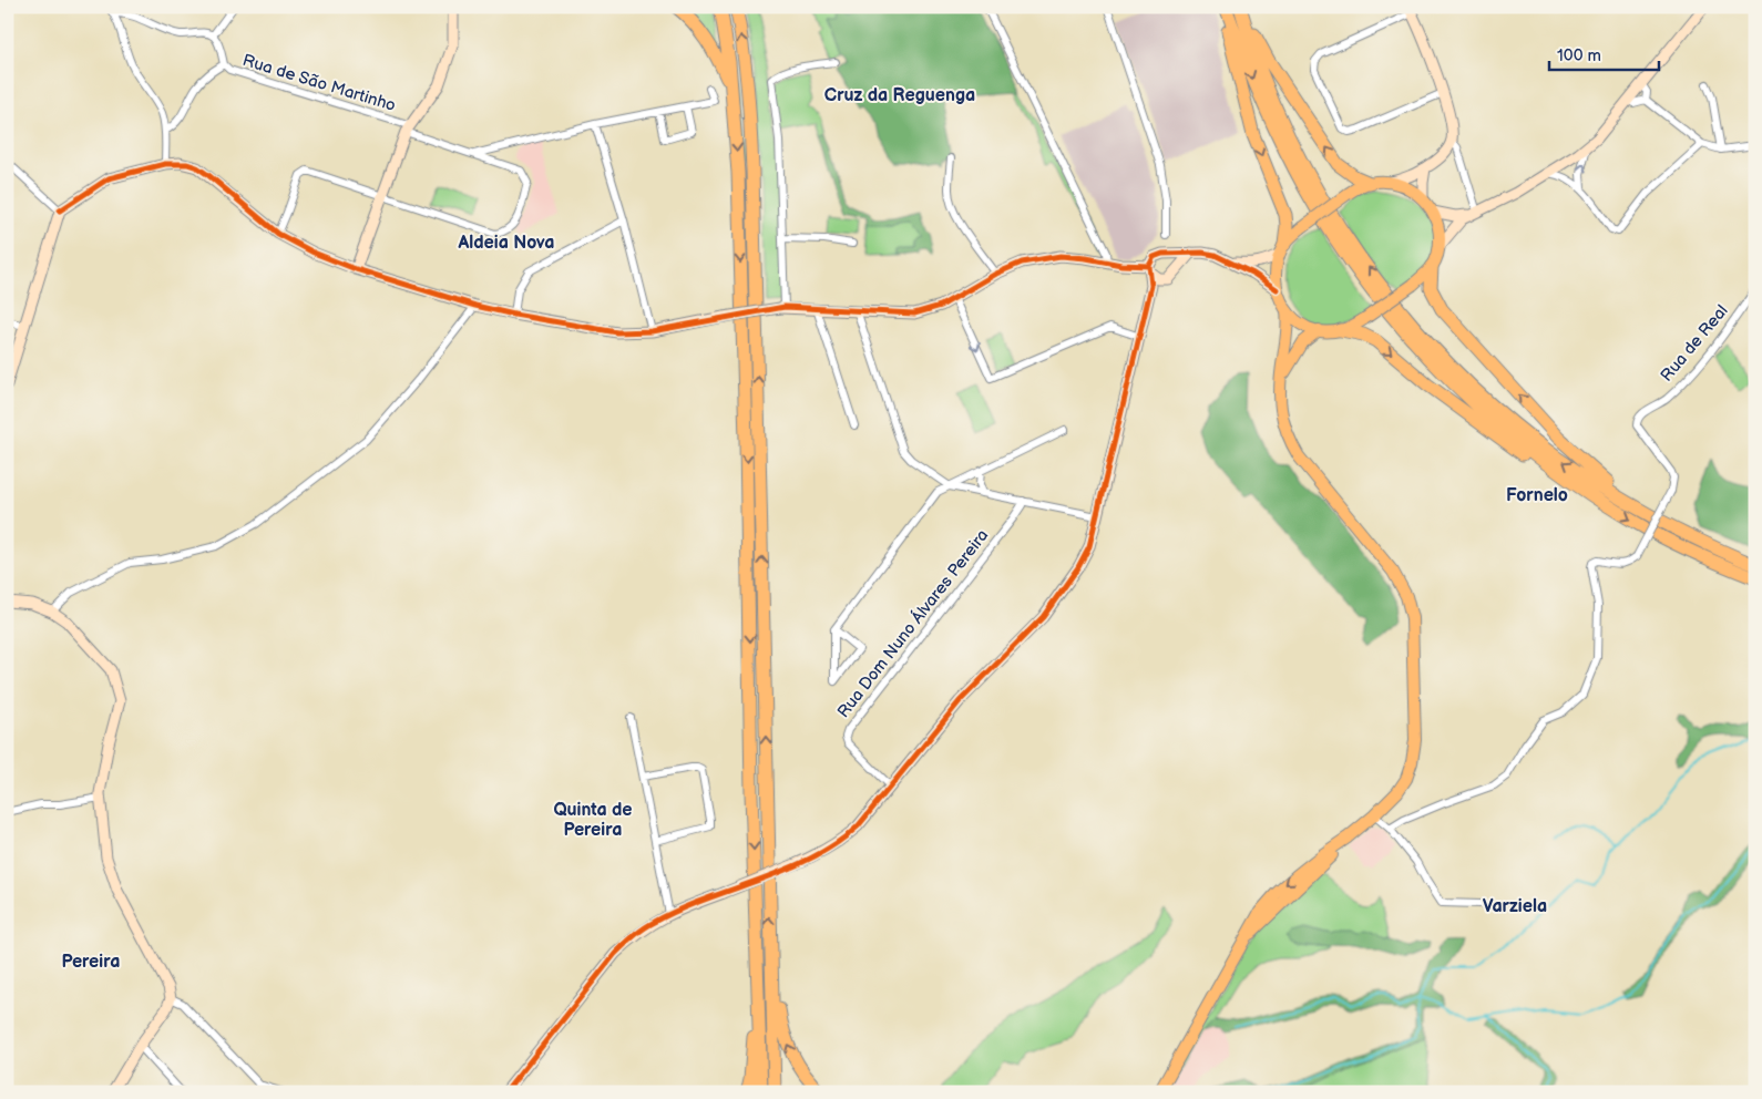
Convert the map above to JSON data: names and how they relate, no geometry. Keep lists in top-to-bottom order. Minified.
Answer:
{"streets":{"street":["Rua de São Martinho","Rua de Real","Rua Dom Nuno Álvares Pereira"]},"districts":["Cruz da Reguenga","Aldeia Nova","Fornelo","Quinta de Pereira","Varziela","Pereira"],"scale_bar":"100 m"}
